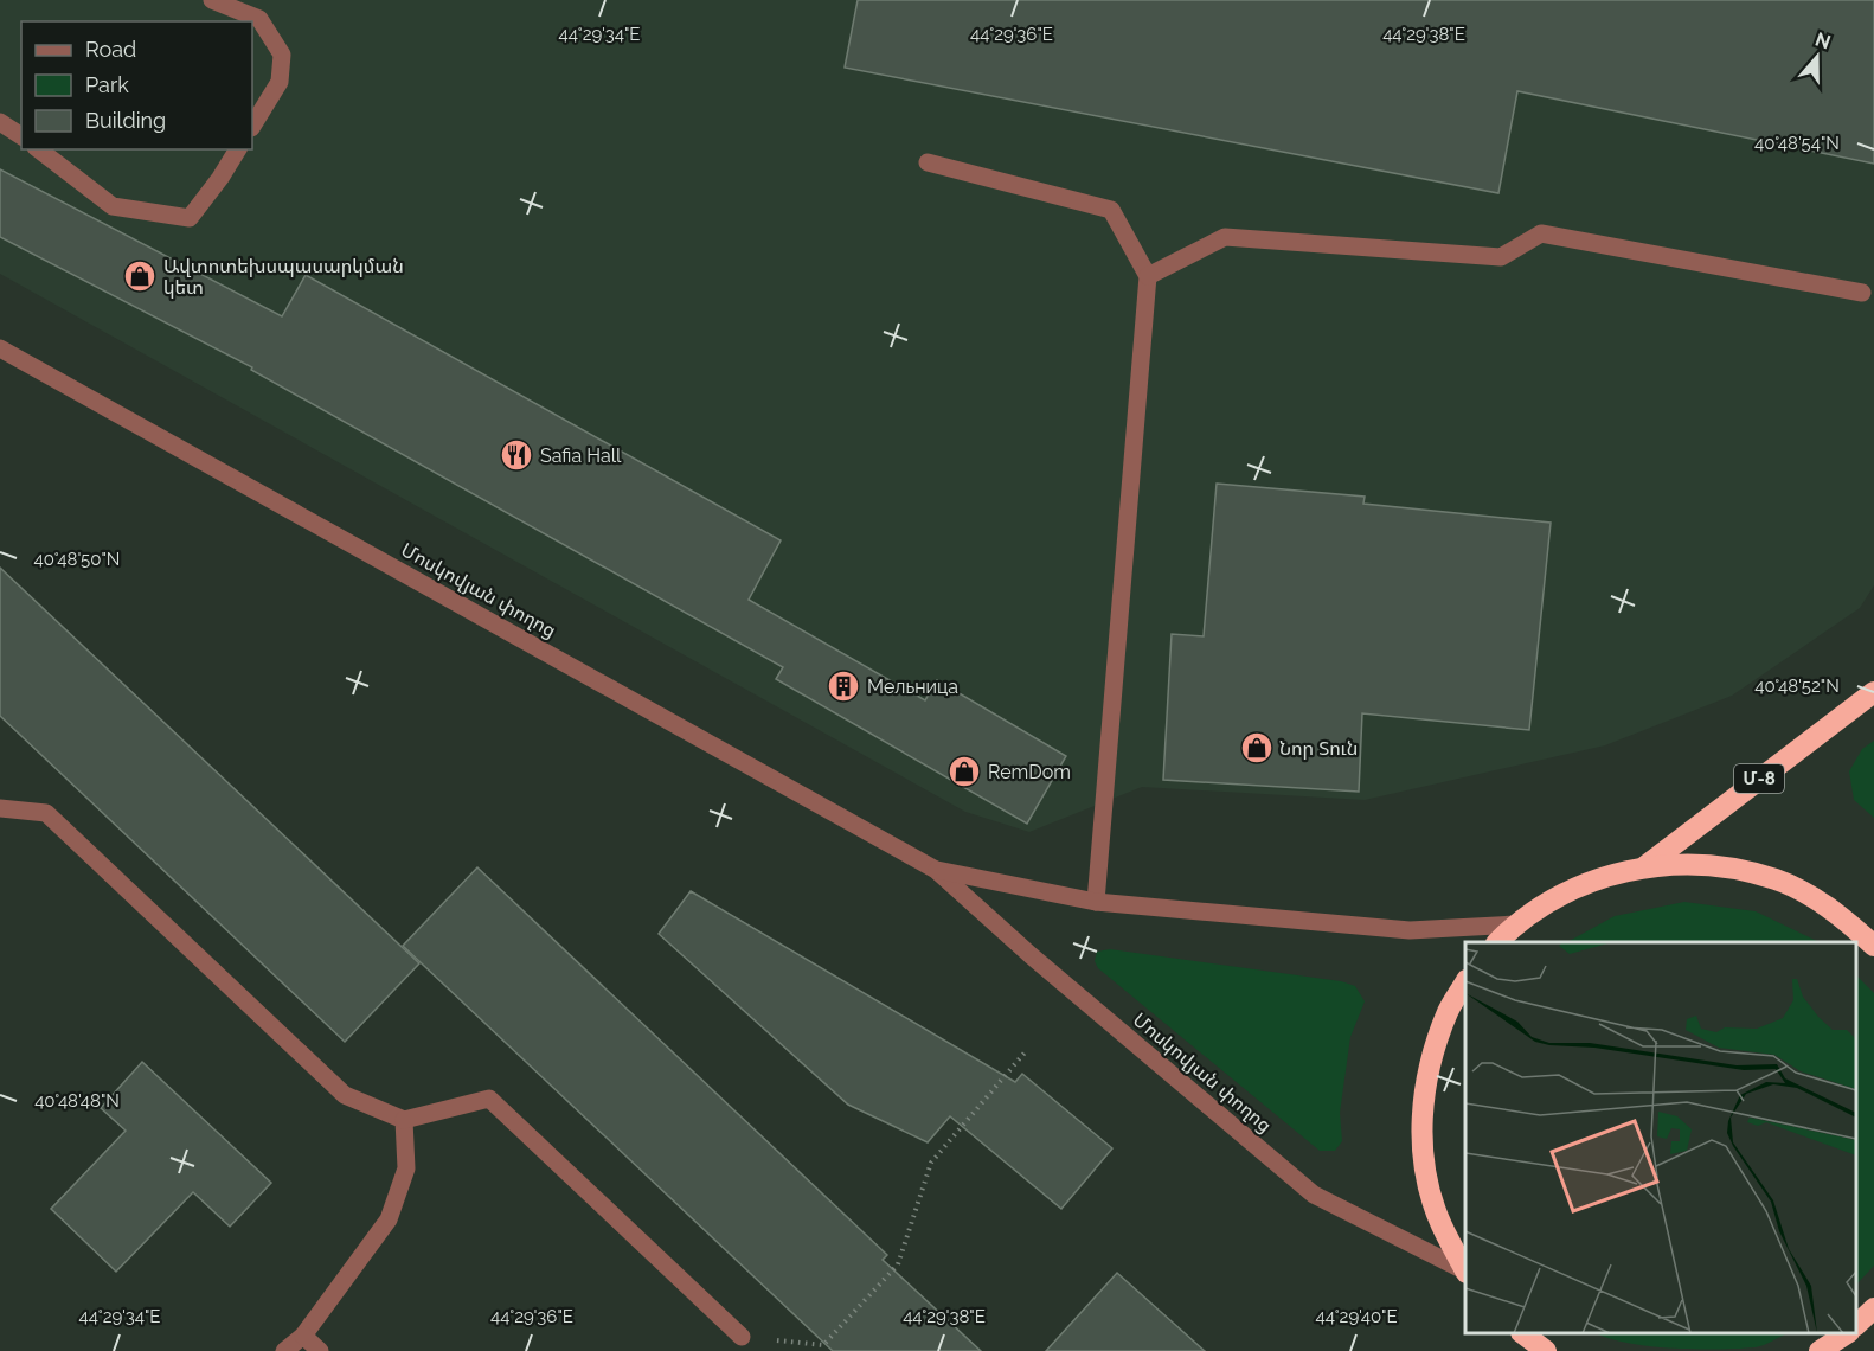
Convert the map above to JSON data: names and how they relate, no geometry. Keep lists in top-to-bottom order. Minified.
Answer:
{"streets":{"highway":["Մ-8"],"street":["Մոսկովյան փողոց"]},"places":{"shop":["Ավտոտեխսպասարկման կետ","Նոր Տուն","RemDom"],"restaurant":["Safia Hall"],"building":["Мельница"]},"legend":["Road","Park","Building"],"north":"top","coordinates":["44°29'34\"E","44°29'36\"E","44°29'38\"E","40°48'54\"N","40°48'50\"N","40°48'52\"N","40°48'48\"N","44°29'40\"E"]}
